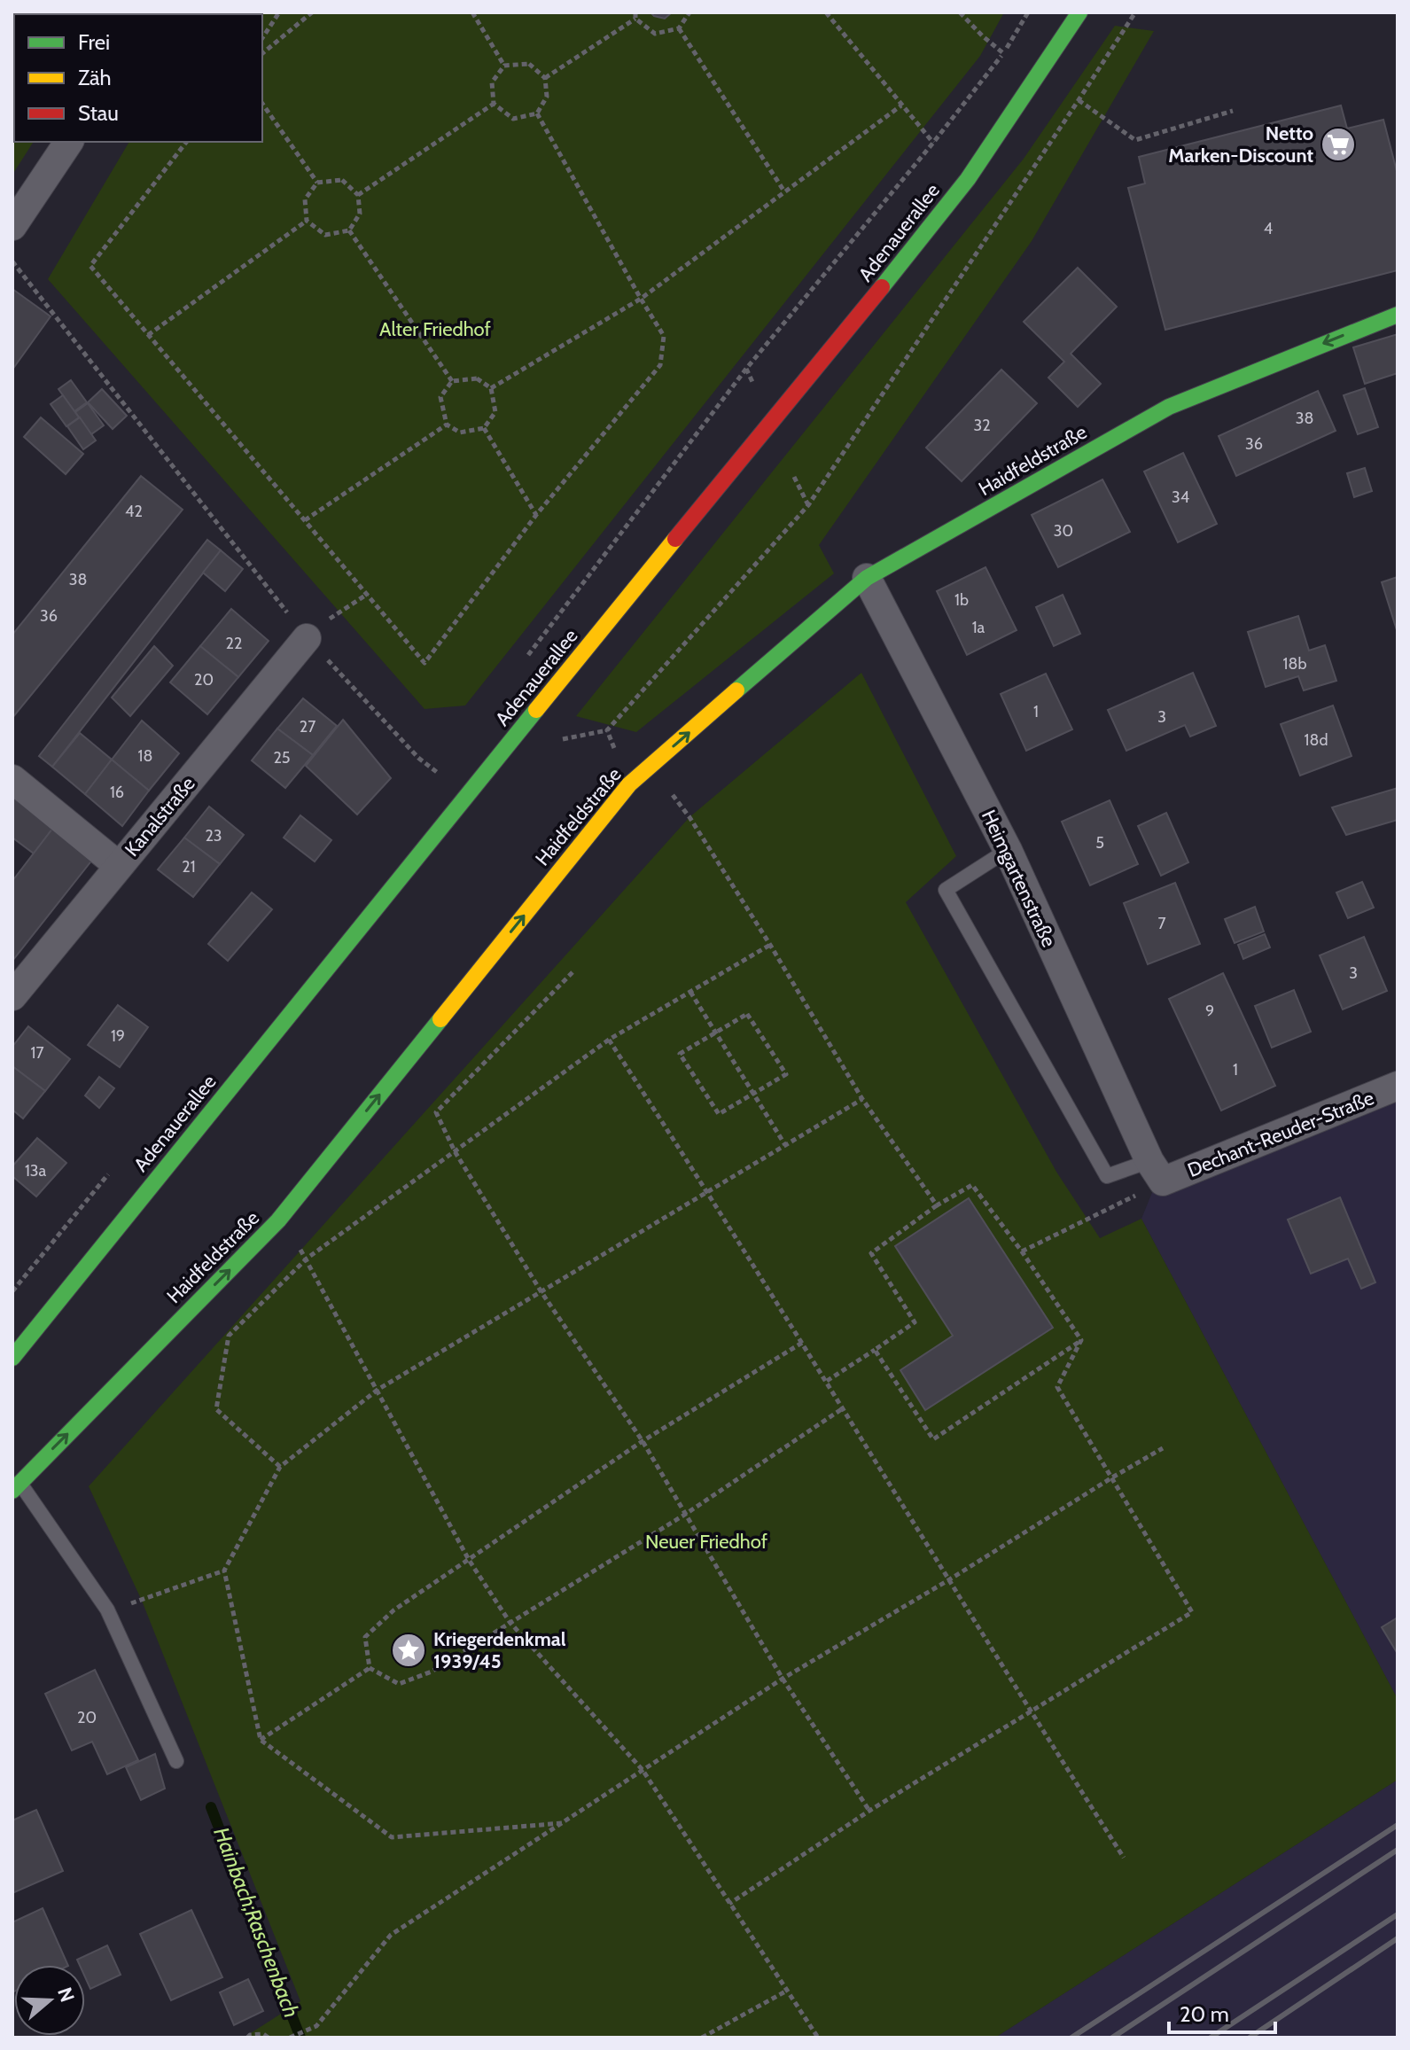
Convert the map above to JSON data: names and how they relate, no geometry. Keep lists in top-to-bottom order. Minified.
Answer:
{"streets":{"street":["Adenauerallee","Haidfeldstraße","Kanalstraße","Heimgartenstraße","Dechant-Reuder-Straße"]},"crossings":[["Haidfeldstraße","Heimgartenstraße"],["Heimgartenstraße","Dechant-Reuder-Straße"]],"water":["Hainbach;Raschenbach"],"parks":["Alter Friedhof","Neuer Friedhof"],"places":{"supermarket":["Netto Marken-Discount"],"place":["Kriegerdenkmal 1939/45"]},"house_numbers":["4","38","32","36","34","42","30","38","1b","36","1a","22","18b","20","1","3","27","18d","18","25","16","23","5","21","7","3","9","19","17","1","13a","20"],"legend":["Frei","Zäh","Stau"],"scale_bar":"20 m","north":"right"}
